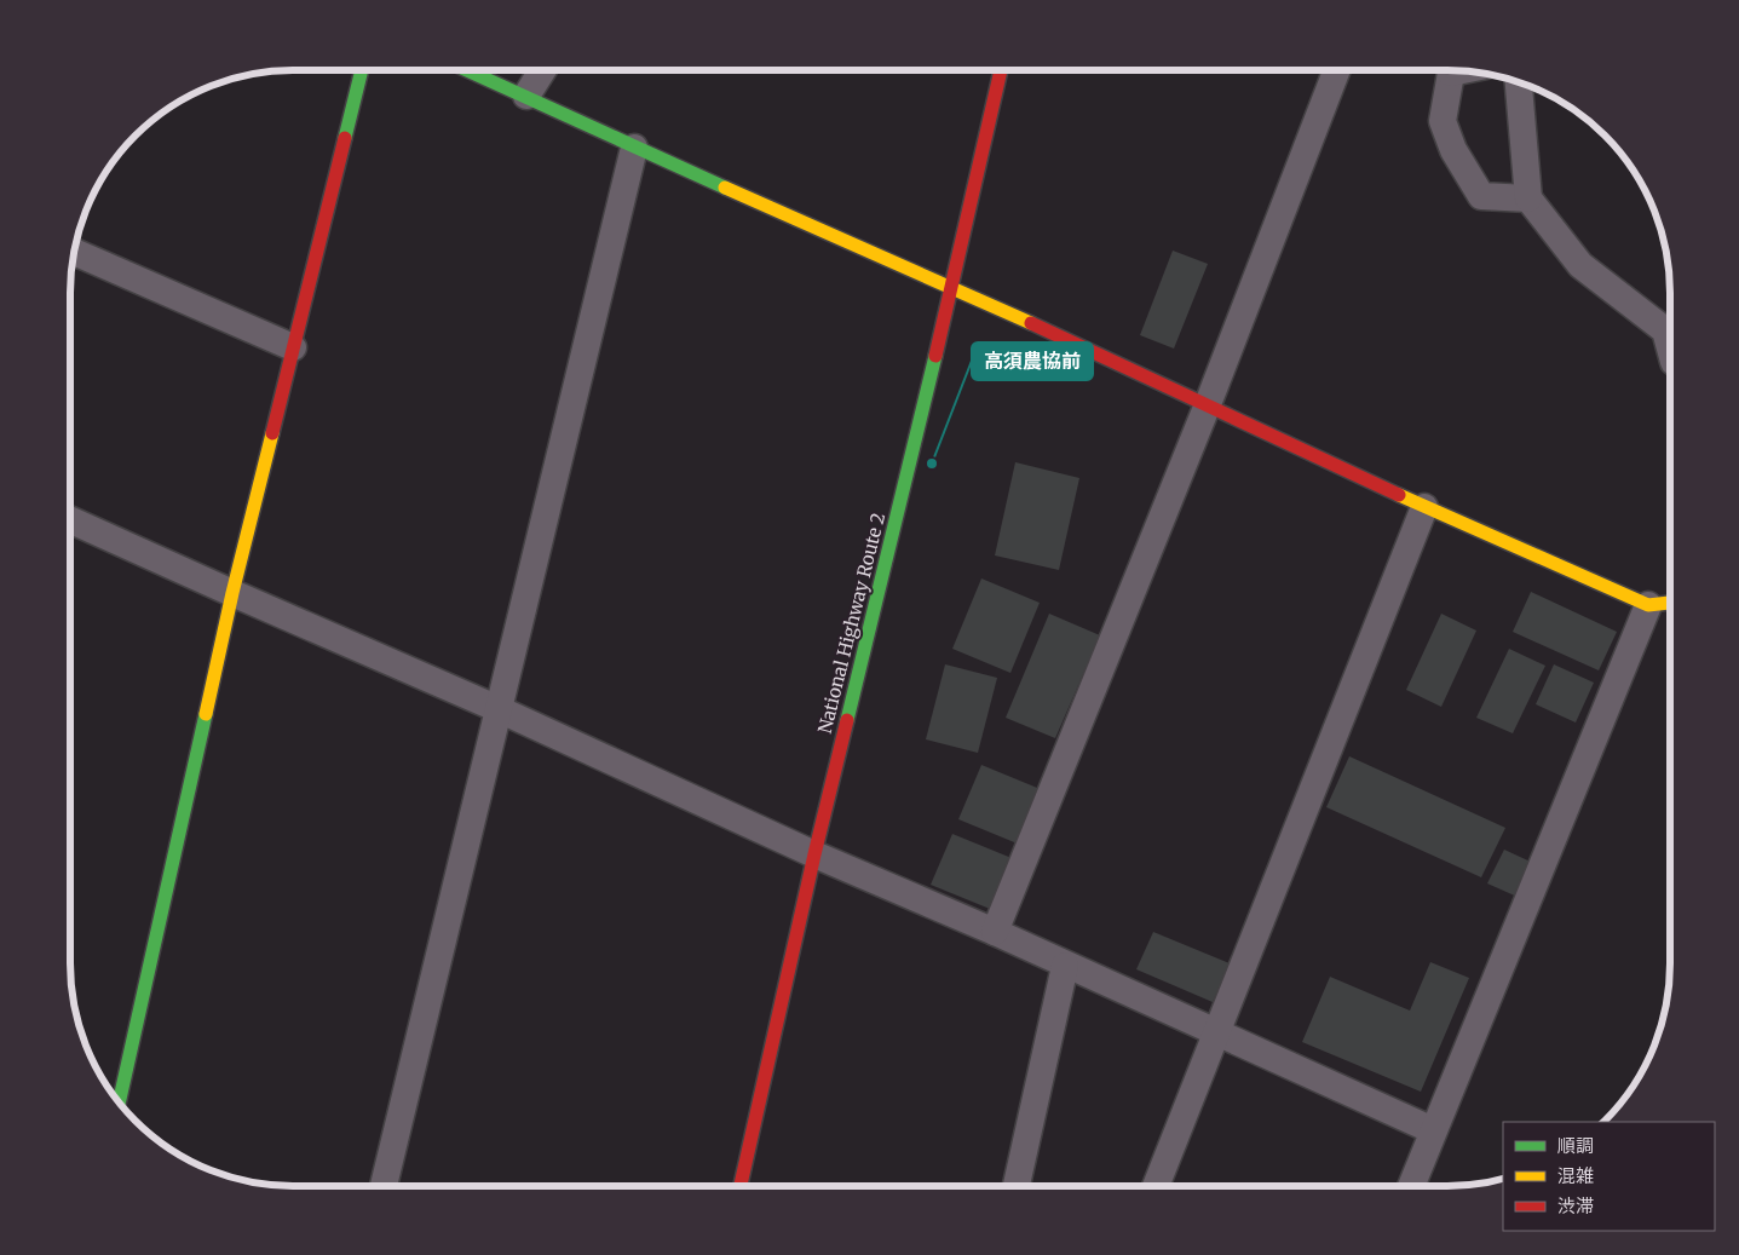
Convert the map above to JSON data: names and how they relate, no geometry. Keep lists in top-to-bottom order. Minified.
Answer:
{"streets":{"main road":["National Highway Route 2"]},"places":["高須農協前"],"legend":["順調","混雑","渋滞"]}
